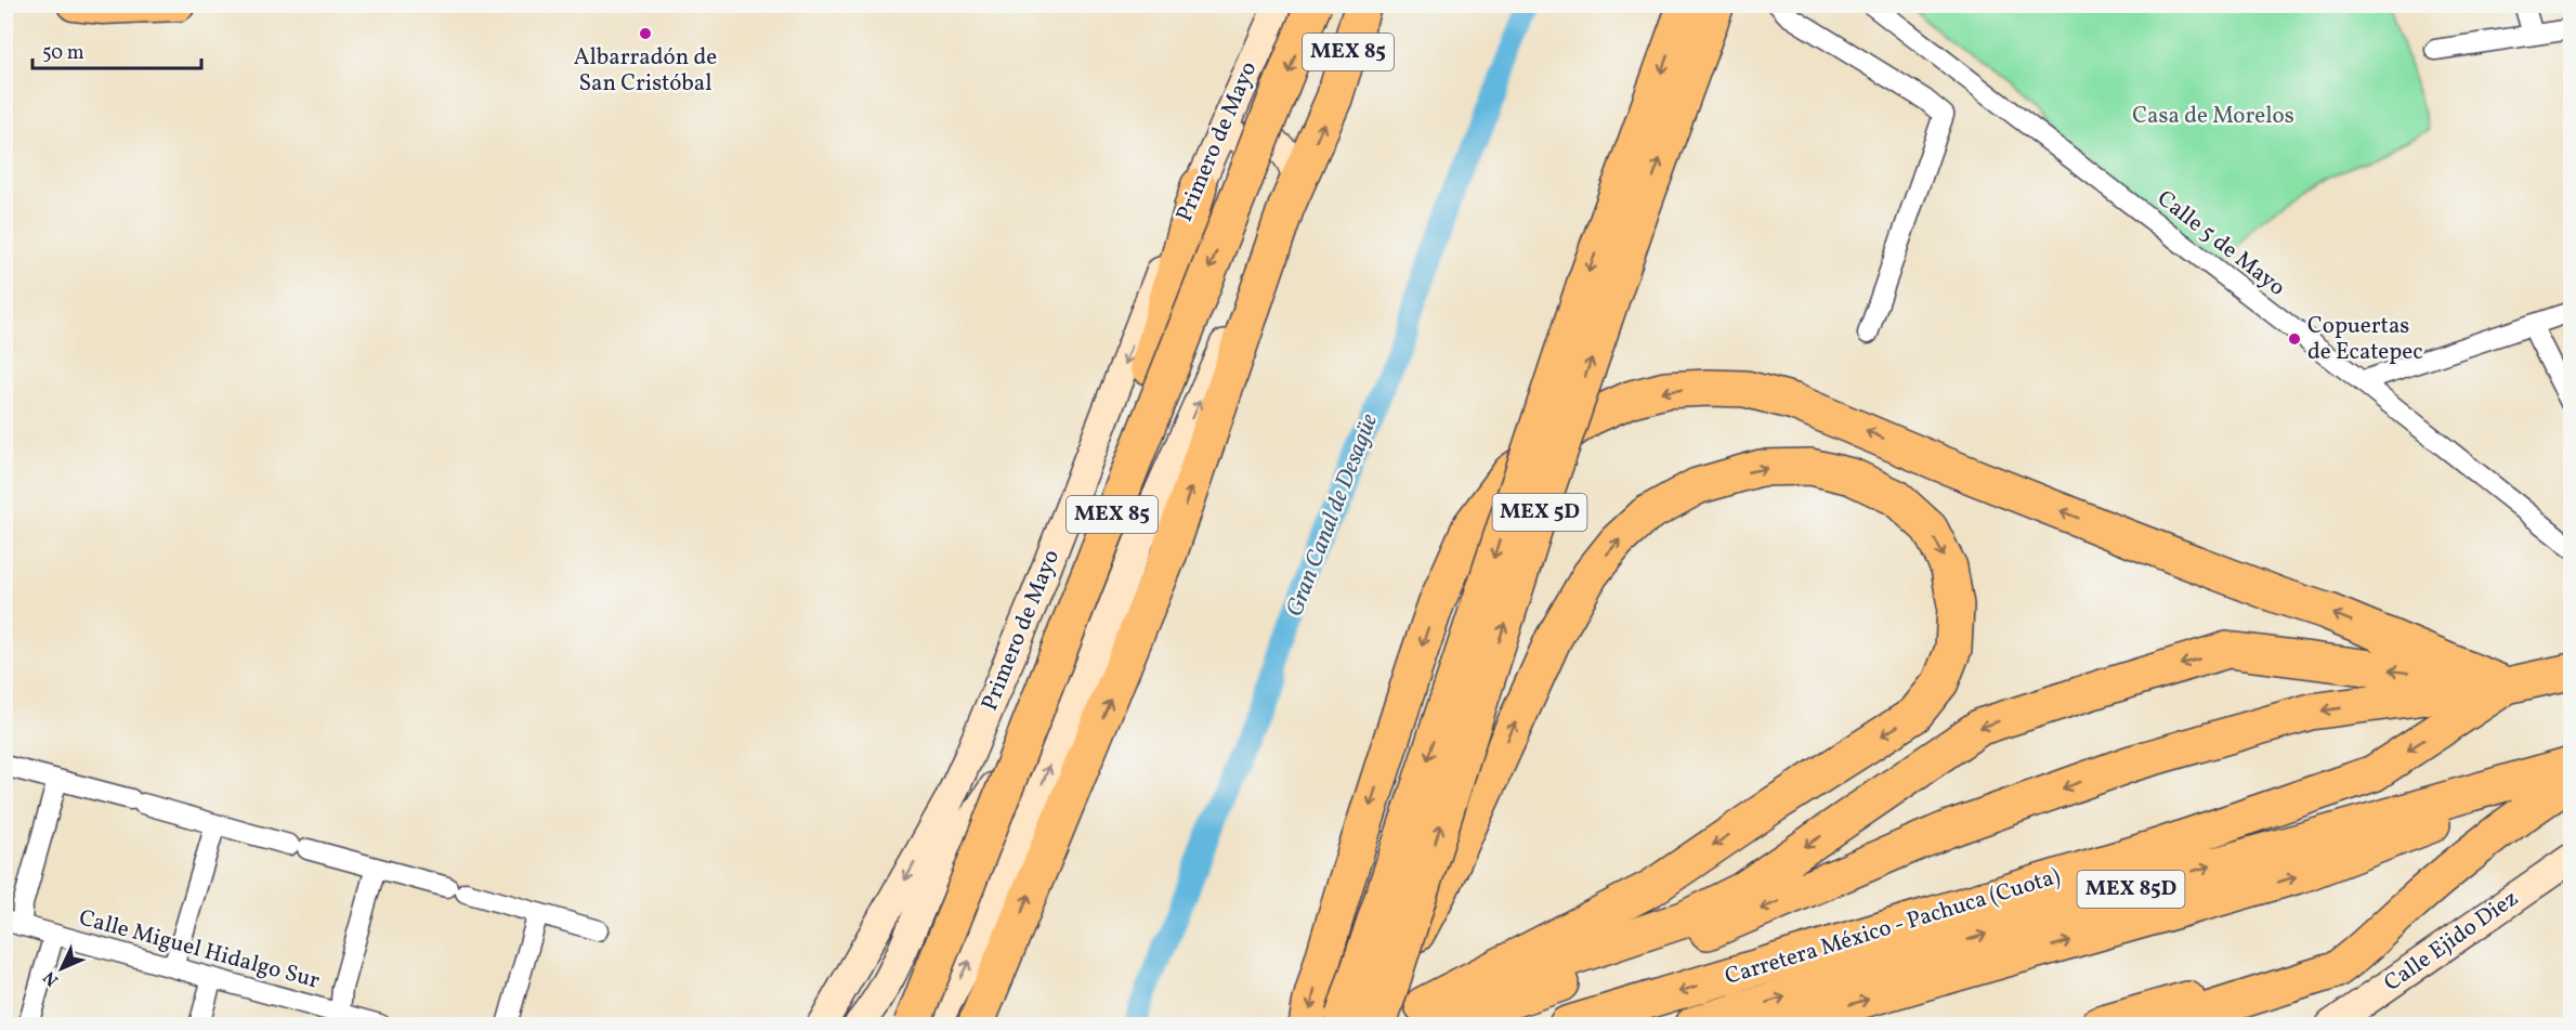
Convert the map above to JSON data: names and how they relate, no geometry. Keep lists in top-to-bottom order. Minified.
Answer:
{"streets":{"highway":["MEX 85","MEX 5D","MEX 85D","Carretera México - Pachuca (Cuota)"],"main road":["Primero de Mayo","Calle Ejido Diez"],"street":["Calle 5 de Mayo","Calle Miguel Hidalgo Sur"]},"water":["Gran Canal de Desagüe"],"parks":["Casa de Morelos"],"places":["Albarradón de San Cristóbal","Copuertas de Ecatepec"],"scale_bar":"50 m","north":"bottom left"}
